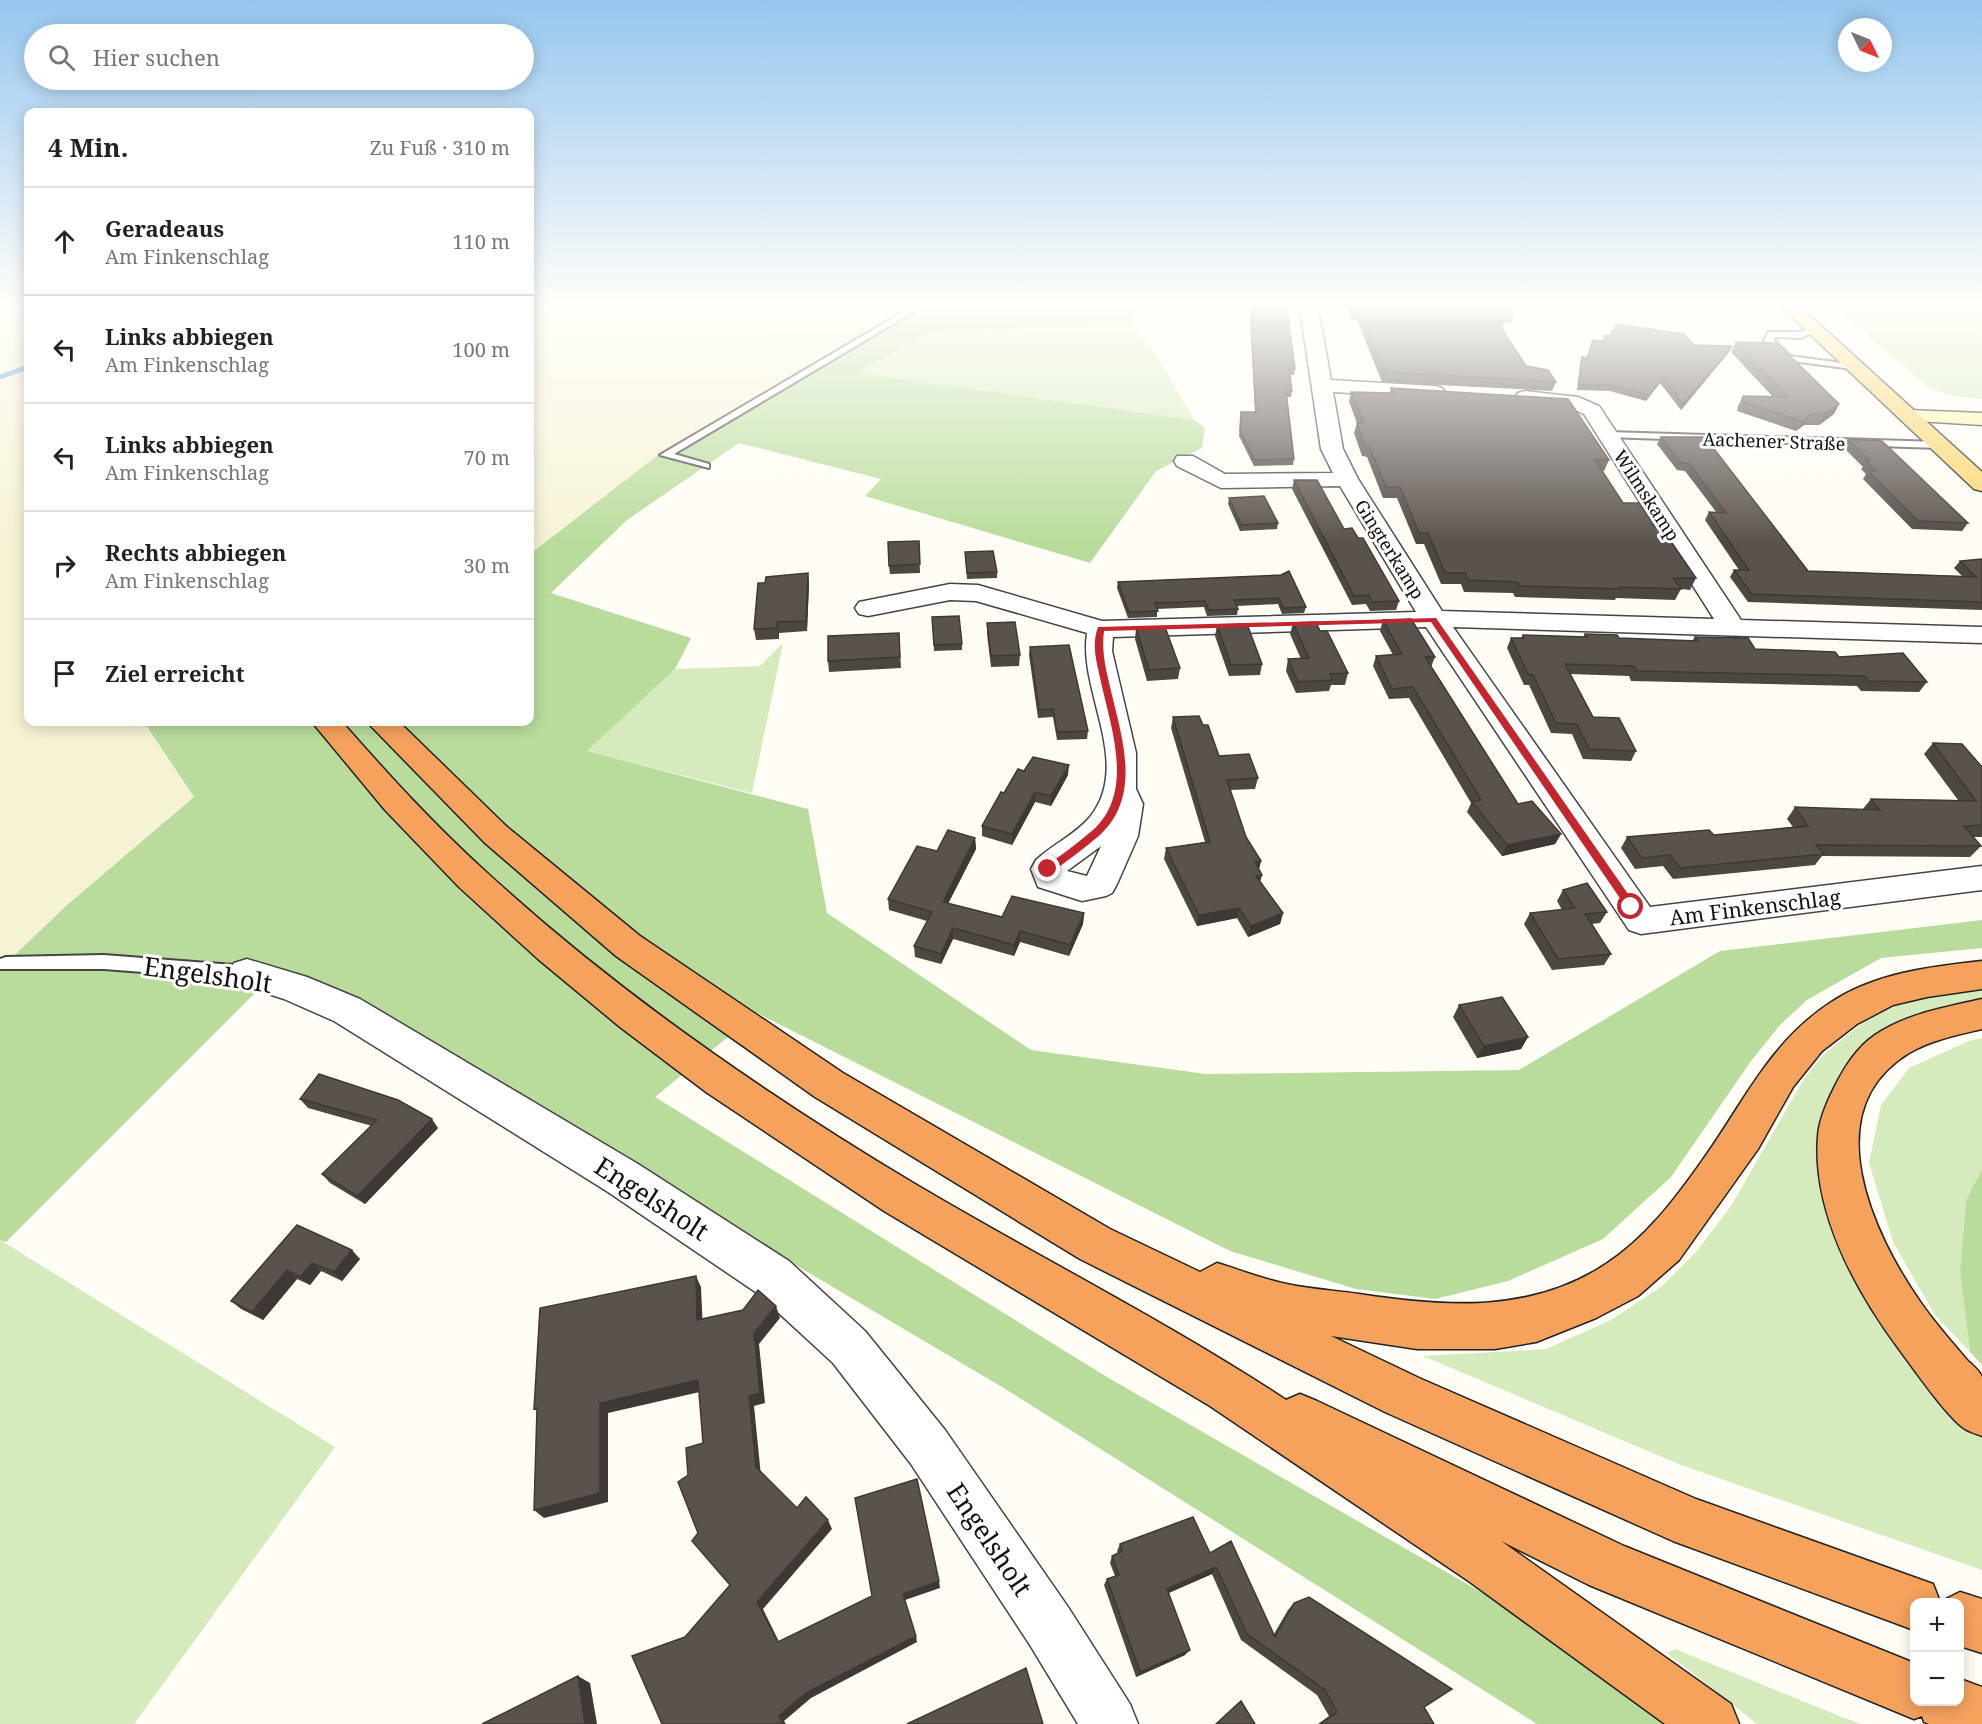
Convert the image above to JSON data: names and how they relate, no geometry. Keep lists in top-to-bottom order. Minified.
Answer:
{"streets":{"street":["Wilmskamp","Gingterkamp","Am Finkenschlag","Engelsholt"],"lane":["Aachener Straße"]},"crossings":[["Aachener Straße","Wilmskamp"],["Gingterkamp","Am Finkenschlag"]],"north":"bottom right","page":{"search":"Hier suchen","heading":["4 Min.","Zu Fuß · 310 m"],"list":[["Geradeaus","Am Finkenschlag","110 m"],["Links abbiegen","Am Finkenschlag","100 m"],["Links abbiegen","Am Finkenschlag","70 m"],["Rechts abbiegen","Am Finkenschlag","30 m"],"Ziel erreicht"],"map_buttons":["+","−"]}}
